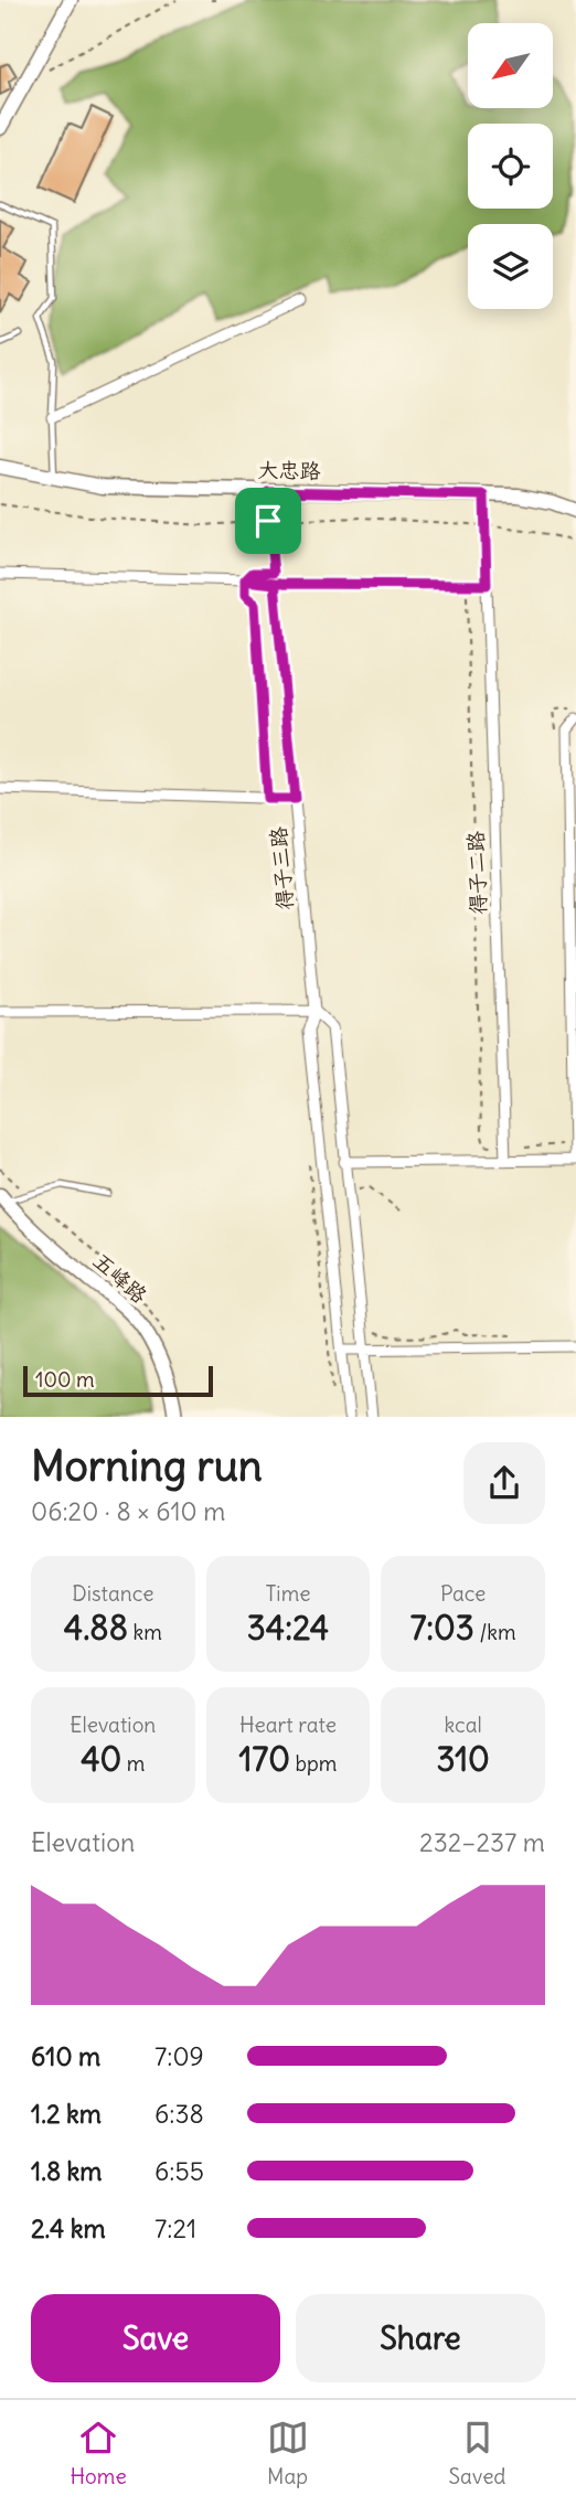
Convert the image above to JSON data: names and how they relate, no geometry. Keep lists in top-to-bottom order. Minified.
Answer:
{"streets":{"street":["大忠路","得子三路","得子二路","五峰路"]},"crossings":[["大忠路","得子三路"]],"scale_bar":"100 m","north":"bottom left","page":{"scale":"100 m","heading":["Morning run","06:20 · 8 × 610 m"],"stats":[["Distance","4.88 km"],["Time","34:24"],["Pace","7:03 /km"],["Elevation","40 m"],["Heart rate","170 bpm"],["kcal","310"]],"chart":["Elevation","232–237 m"],"list":[{"name":"610 m","note":"7:09"},{"name":"1.2 km","note":"6:38"},{"name":"1.8 km","note":"6:55"},{"name":"2.4 km","note":"7:21"}],"buttons":["Save","Share"],"tabs":["Home","Map","Saved"]}}
